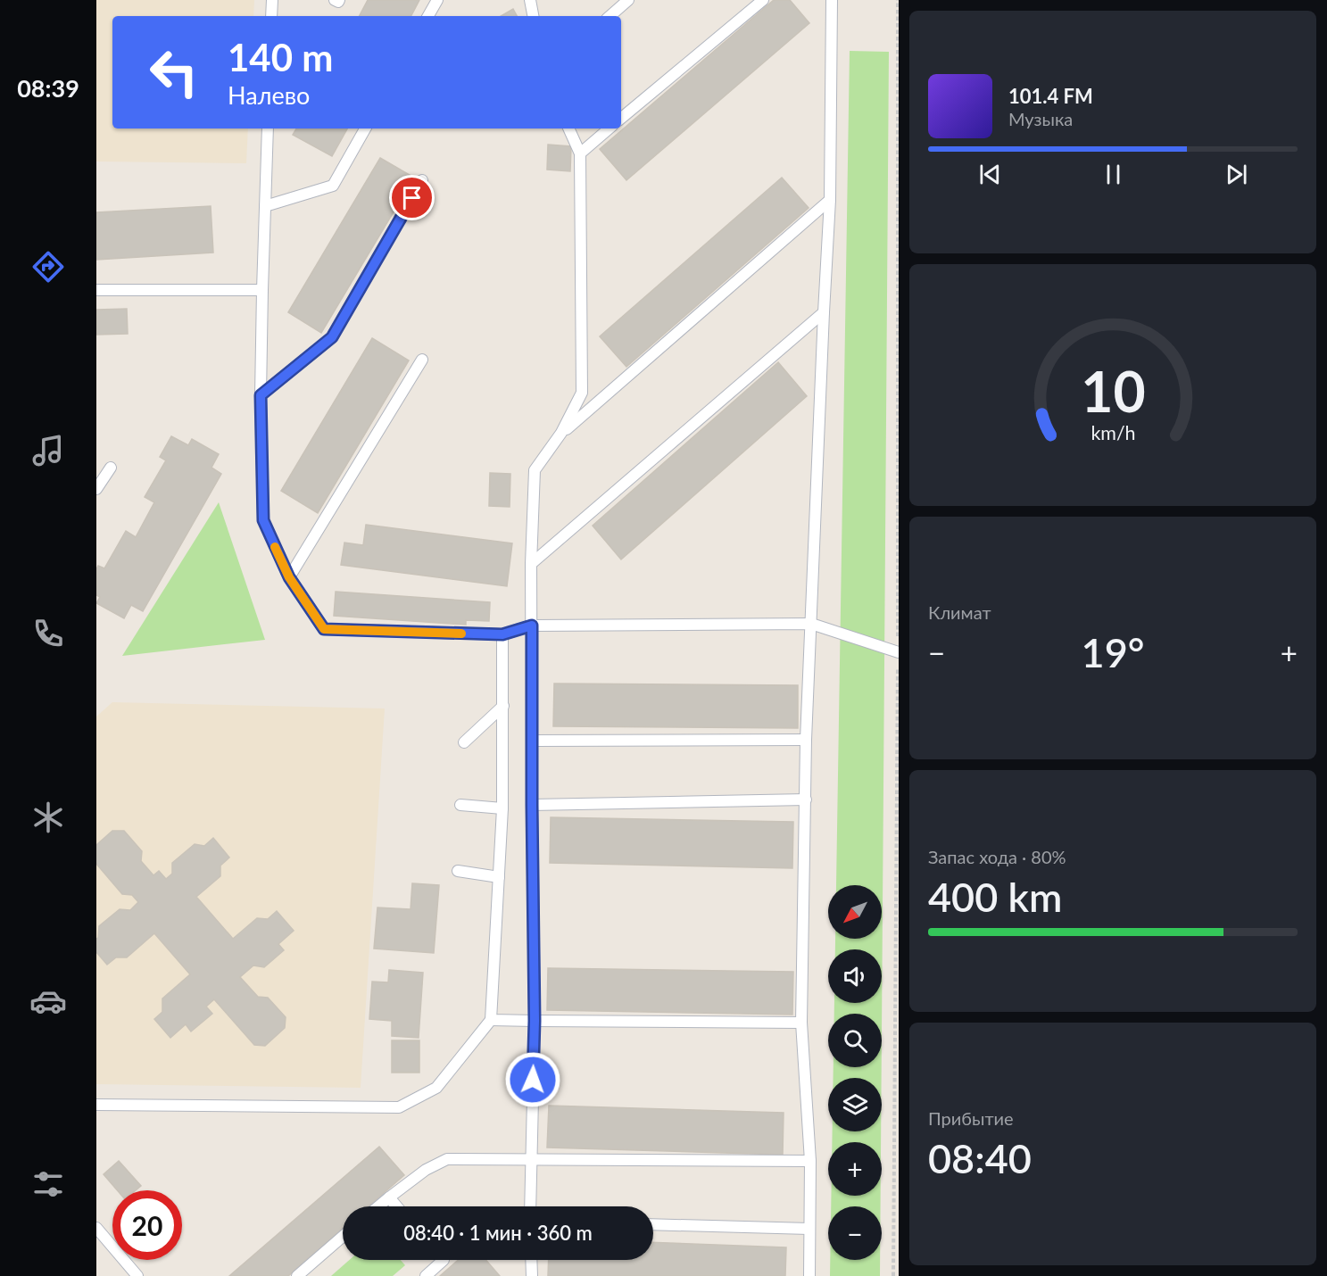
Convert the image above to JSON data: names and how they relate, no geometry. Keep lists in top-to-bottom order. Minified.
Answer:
{"north":"bottom left","page":{"tabs":"08:39","turn":["140 m","Налево"],"song":["101.4 FM","Музыка"],"tile":["Климат",["Запас хода · 80%","400 km"],["Прибытие","08:40"]],"heat":["−","19°","+"],"map_buttons":["+","−"],"limit":"20","trip":"08:40 · 1 мин · 360 m","gauge":["10","km/h"]}}
